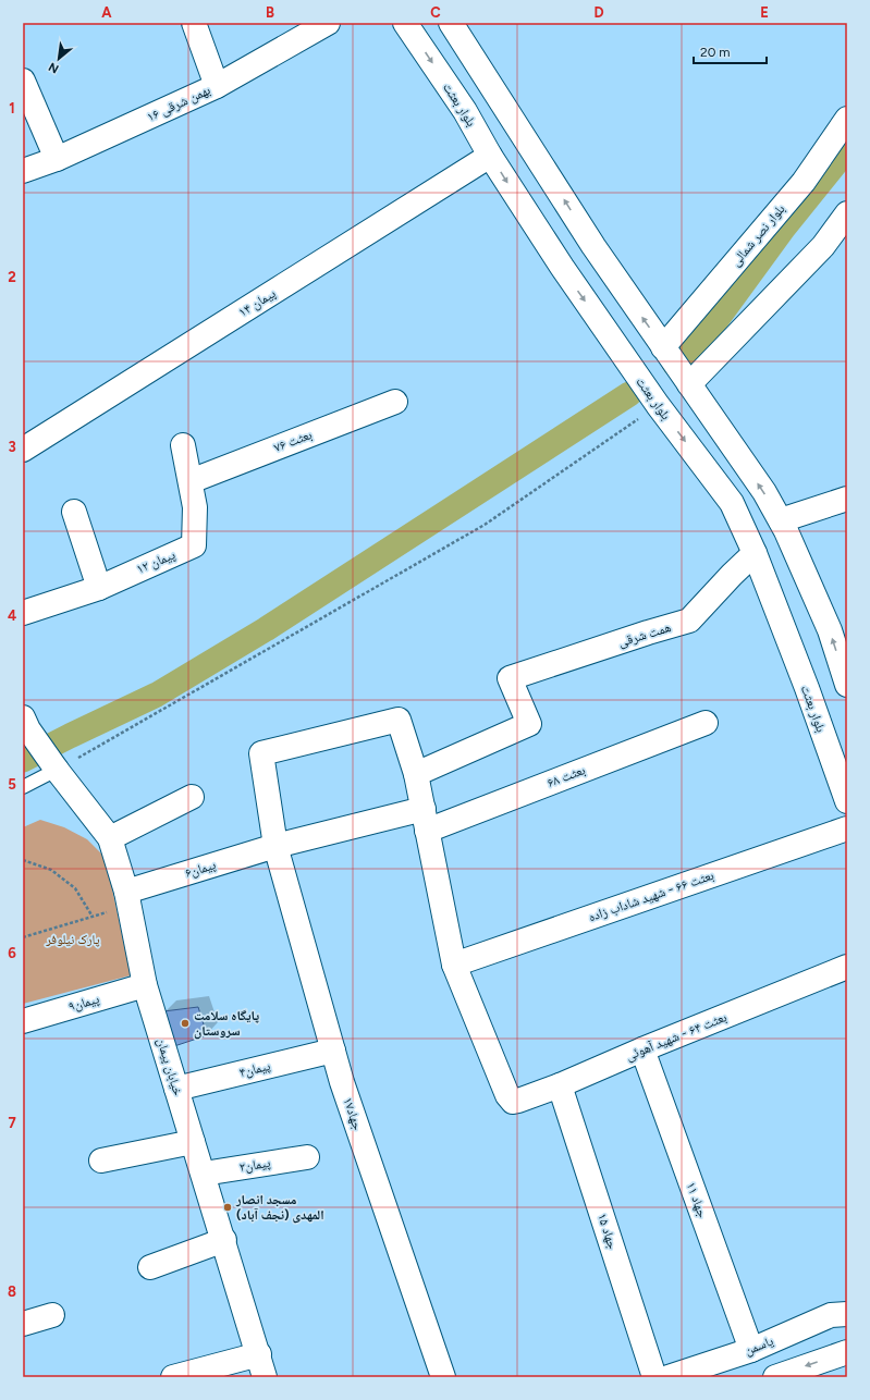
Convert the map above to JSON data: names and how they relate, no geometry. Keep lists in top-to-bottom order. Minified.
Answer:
{"streets":{"street":["بهمن شرقی ۱۶","بلوار بعثت","بلوار نصر شمالی","پیمان ۱۴","بعثت ۷۶","پیمان ۱۲","همت شرقی","بعثت ۶۸","پیمان۶","بعثت ۶۶ - شهید شاداب زاده","پیمان۹","بعثت ۶۴ - شهید آهوئی","خیابان پیمان","پیمان۴","جهاد۱۷","پیمان۲","جهاد ۱۱","جهاد ۱۵","یاسمن"]},"crossings":[["بلوار بعثت","پیمان ۱۴"],["بلوار بعثت","همت شرقی"],["بعثت ۷۶","پیمان ۱۲"],["همت شرقی","جهاد۱۷"],["بعثت ۶۸","پیمان۶"],["بعثت ۶۸","جهاد۱۷"],["پیمان۶","خیابان پیمان"],["پیمان۶","جهاد۱۷"],["بعثت ۶۶ - شهید شاداب زاده","بعثت ۶۴ - شهید آهوئی"],["پیمان۹","خیابان پیمان"],["بعثت ۶۴ - شهید آهوئی","جهاد ۱۱"],["بعثت ۶۴ - شهید آهوئی","جهاد ۱۵"],["خیابان پیمان","پیمان۴"],["خیابان پیمان","پیمان۲"],["پیمان۴","جهاد۱۷"],["جهاد ۱۱","یاسمن"]],"parks":["پارک نیلوفر"],"places":["پایگاه سلامت سروستان","مسجد انصار المهدی (نجف آباد)"],"scale_bar":"20 m","north":"bottom left","grid":{"columns":["A","B","C","D","E"],"rows":["1","2","3","4","5","6","7","8"]}}
